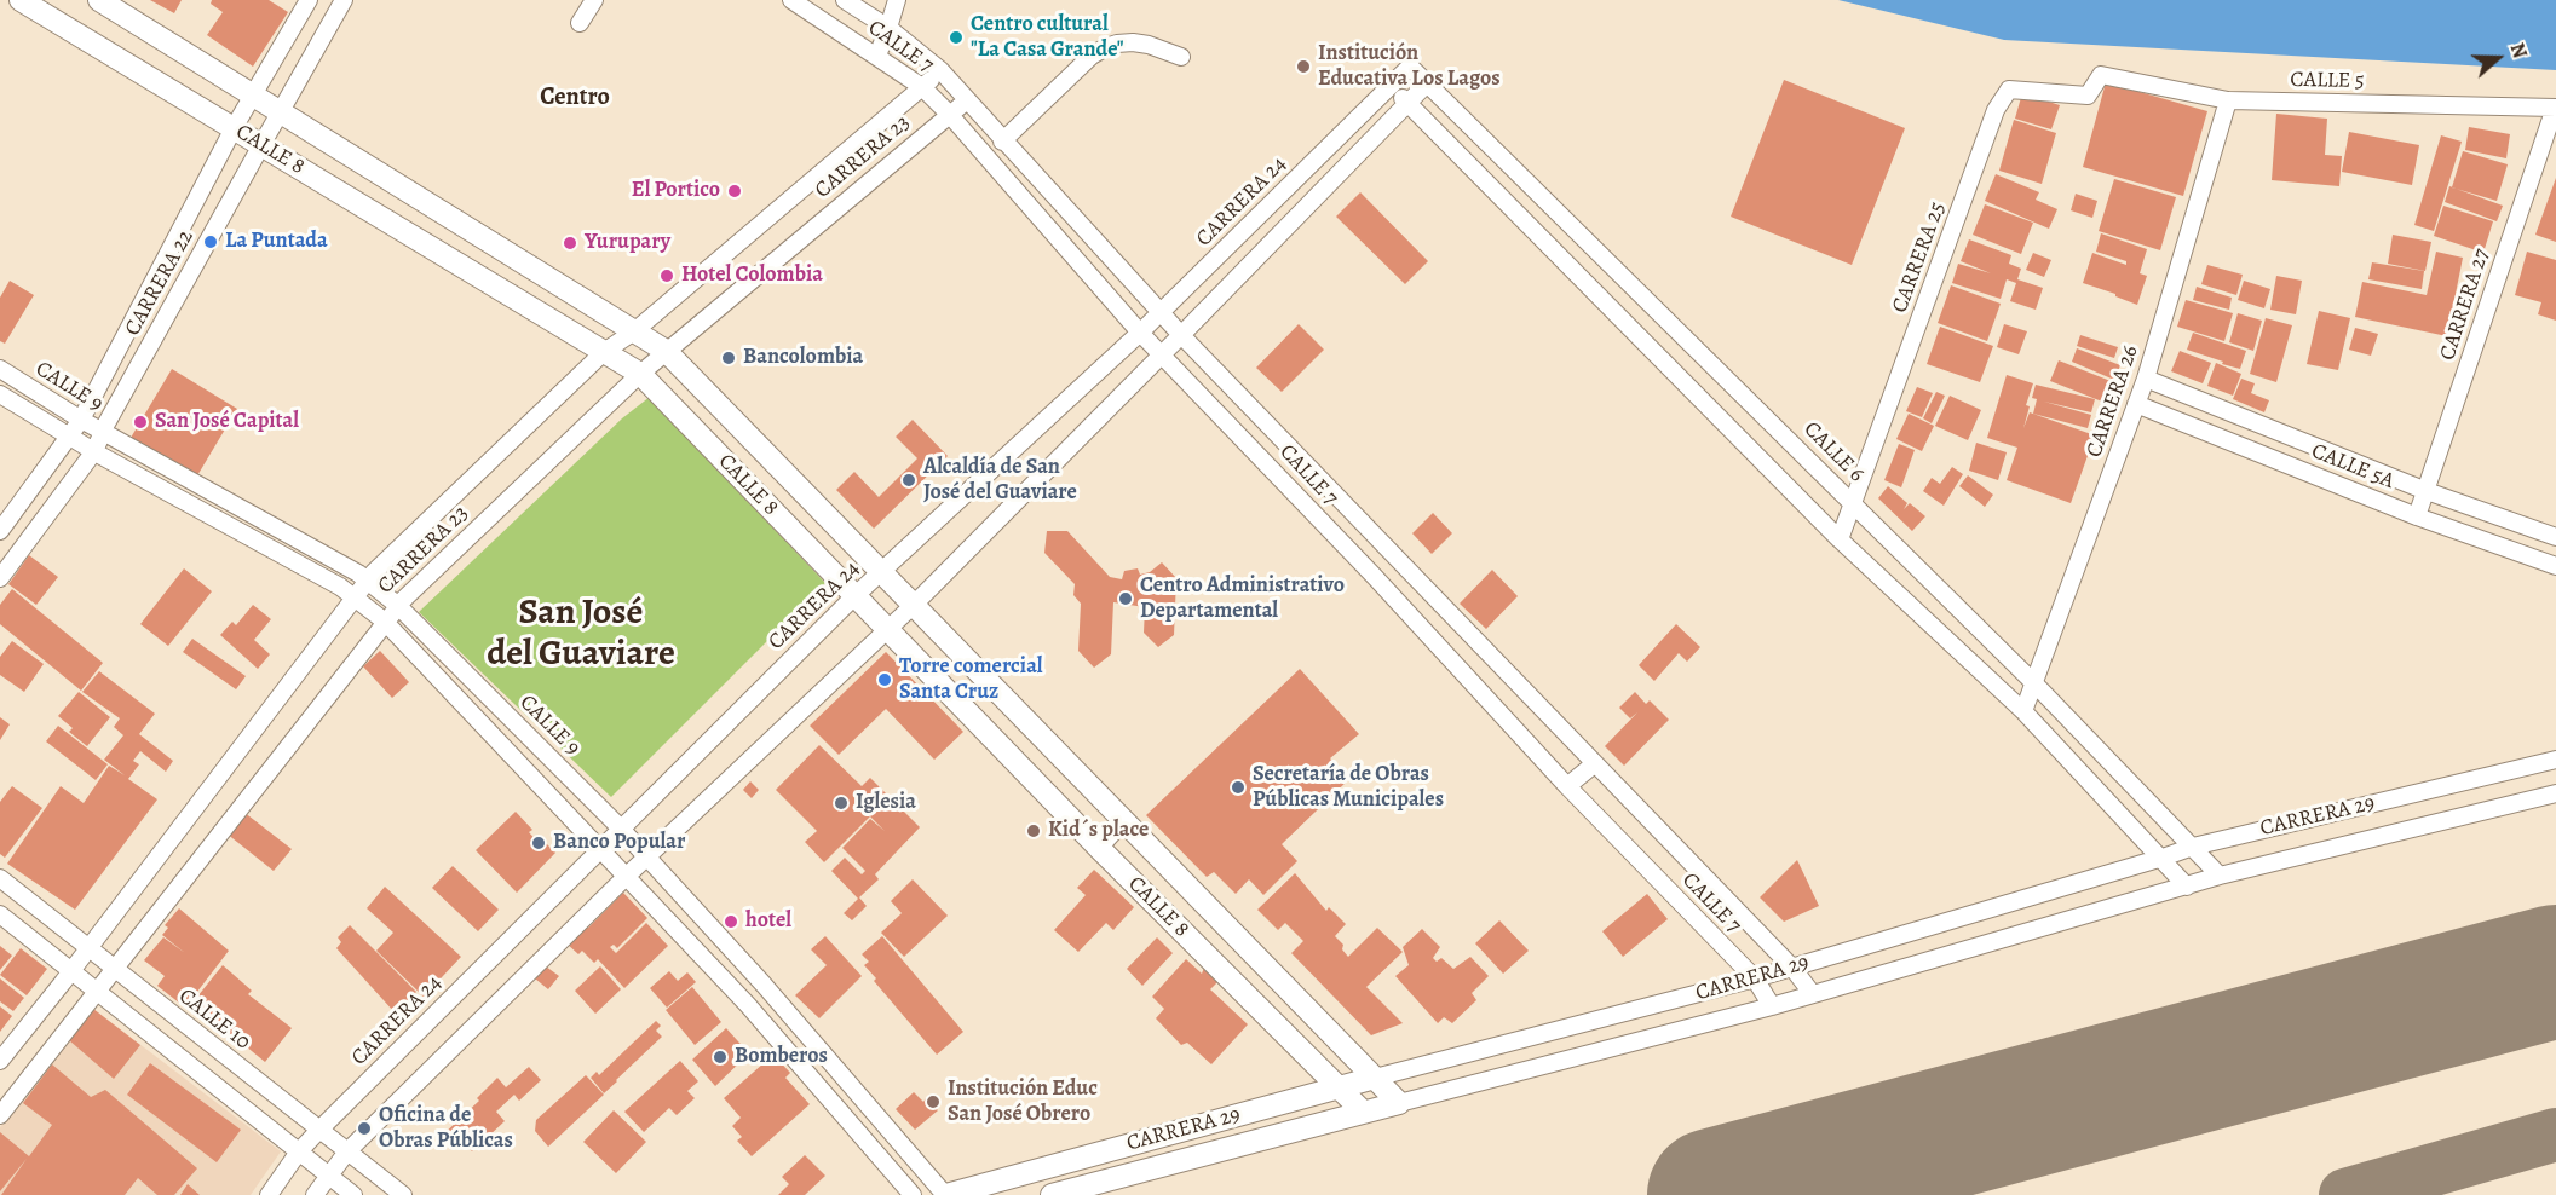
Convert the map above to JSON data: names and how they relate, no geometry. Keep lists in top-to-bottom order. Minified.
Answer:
{"streets":{"main road":["CALLE 8","CARRERA 29"],"street":["CALLE 7","CALLE 5","CARRERA 23","CARRERA 24","CARRERA 25","CARRERA 22","CARRERA 27","CALLE 9","CARRERA 26","CALLE 6","CALLE 5A","CALLE 10"]},"crossings":[["CALLE 7","CARRERA 23"],["CALLE 7","CARRERA 24"],["CALLE 7","CARRERA 29"],["CALLE 5","CARRERA 25"],["CALLE 5","CARRERA 27"],["CALLE 5","CARRERA 26"],["CALLE 8","CARRERA 23"],["CALLE 8","CARRERA 24"],["CALLE 8","CARRERA 22"],["CALLE 8","CARRERA 29"],["CARRERA 23","CALLE 9"],["CARRERA 23","CALLE 10"],["CARRERA 24","CALLE 9"],["CARRERA 24","CALLE 6"],["CARRERA 24","CALLE 10"],["CARRERA 25","CALLE 6"],["CARRERA 22","CALLE 9"],["CARRERA 27","CALLE 5A"],["CALLE 9","CARRERA 29"],["CARRERA 26","CALLE 6"],["CARRERA 26","CALLE 5A"],["CALLE 6","CARRERA 29"]],"districts":["Centro","San José del Guaviare"],"places":["Centro cultural \"La Casa Grande\"","Institución Educativa Los Lagos","El Portico","La Puntada","Yurupary","Hotel Colombia","Bancolombia","San José Capital","Alcaldía de San José del Guaviare","Centro Administrativo Departamental","Torre comercial Santa Cruz","Secretaría de Obras Públicas Municipales","Iglesia","Kid´s place","Banco Popular","hotel","Bomberos","Institución Educ San José Obrero","Oficina de Obras Públicas"],"north":"right"}
